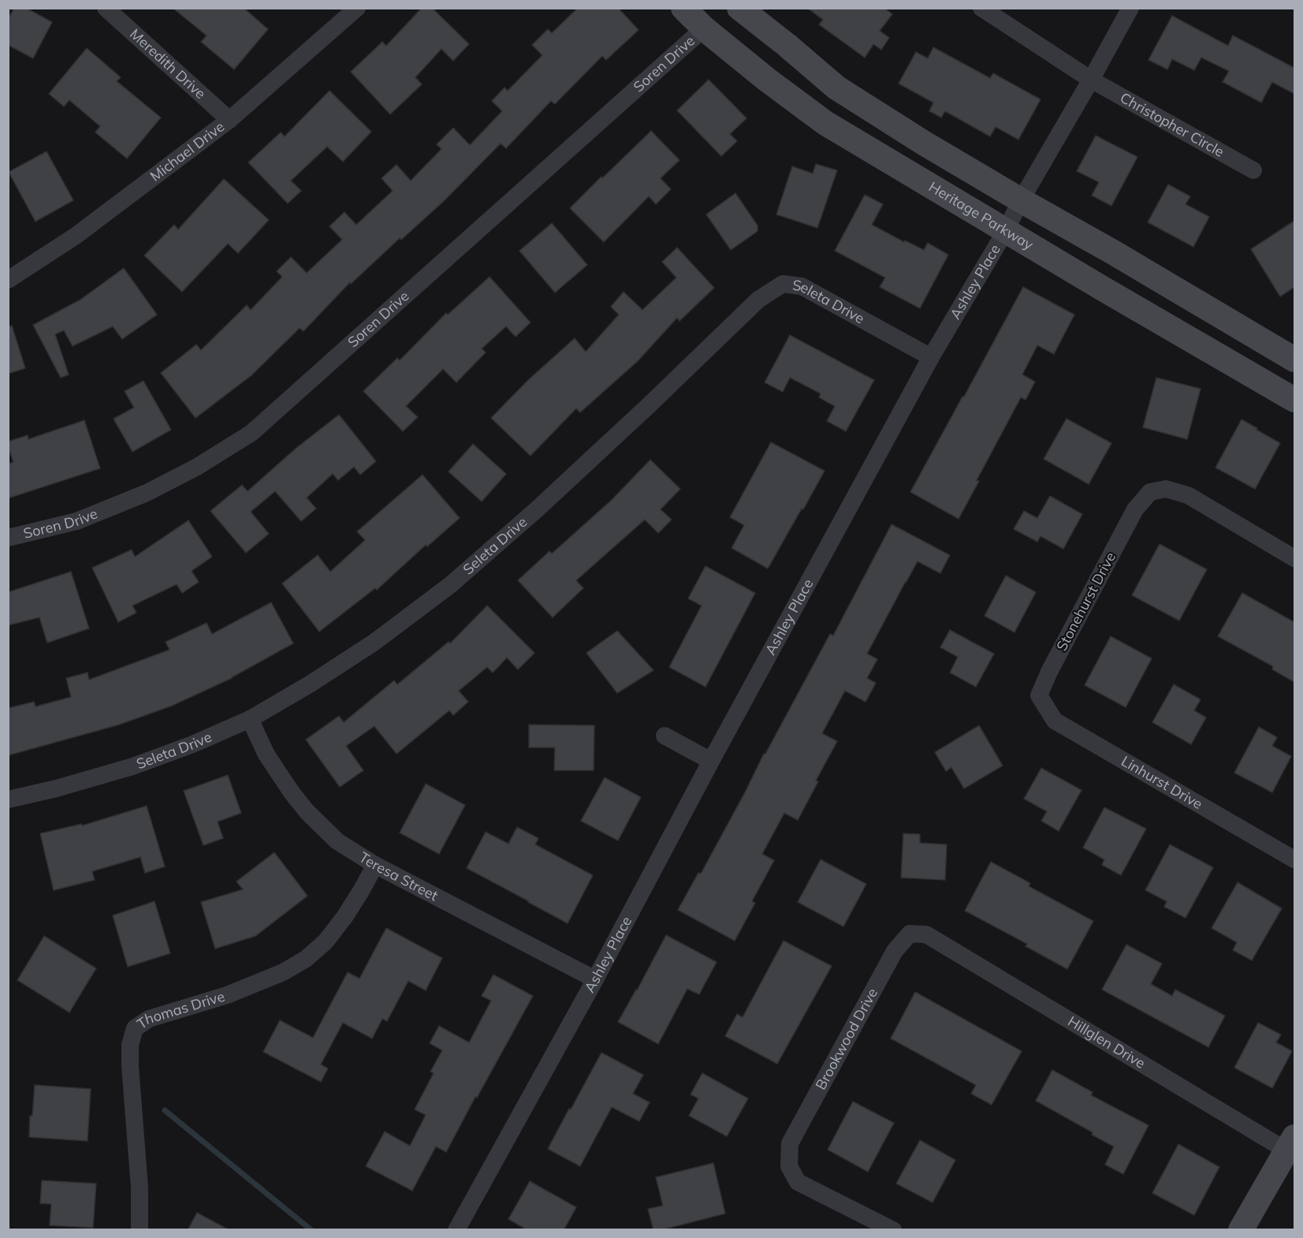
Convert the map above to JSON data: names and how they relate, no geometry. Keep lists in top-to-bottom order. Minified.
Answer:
{"streets":{"main road":["Heritage Parkway"],"street":["Meredith Drive","Soren Drive","Christopher Circle","Michael Drive","Ashley Place","Seleta Drive","Stonehurst Drive","Linhurst Drive","Teresa Street","Thomas Drive","Brookwood Drive","Hillglen Drive"]},"crossings":[["Meredith Drive","Michael Drive"],["Soren Drive","Heritage Parkway"],["Christopher Circle","Ashley Place"],["Heritage Parkway","Ashley Place"],["Ashley Place","Seleta Drive"],["Ashley Place","Teresa Street"],["Seleta Drive","Teresa Street"],["Stonehurst Drive","Linhurst Drive"],["Teresa Street","Thomas Drive"],["Brookwood Drive","Hillglen Drive"]]}
